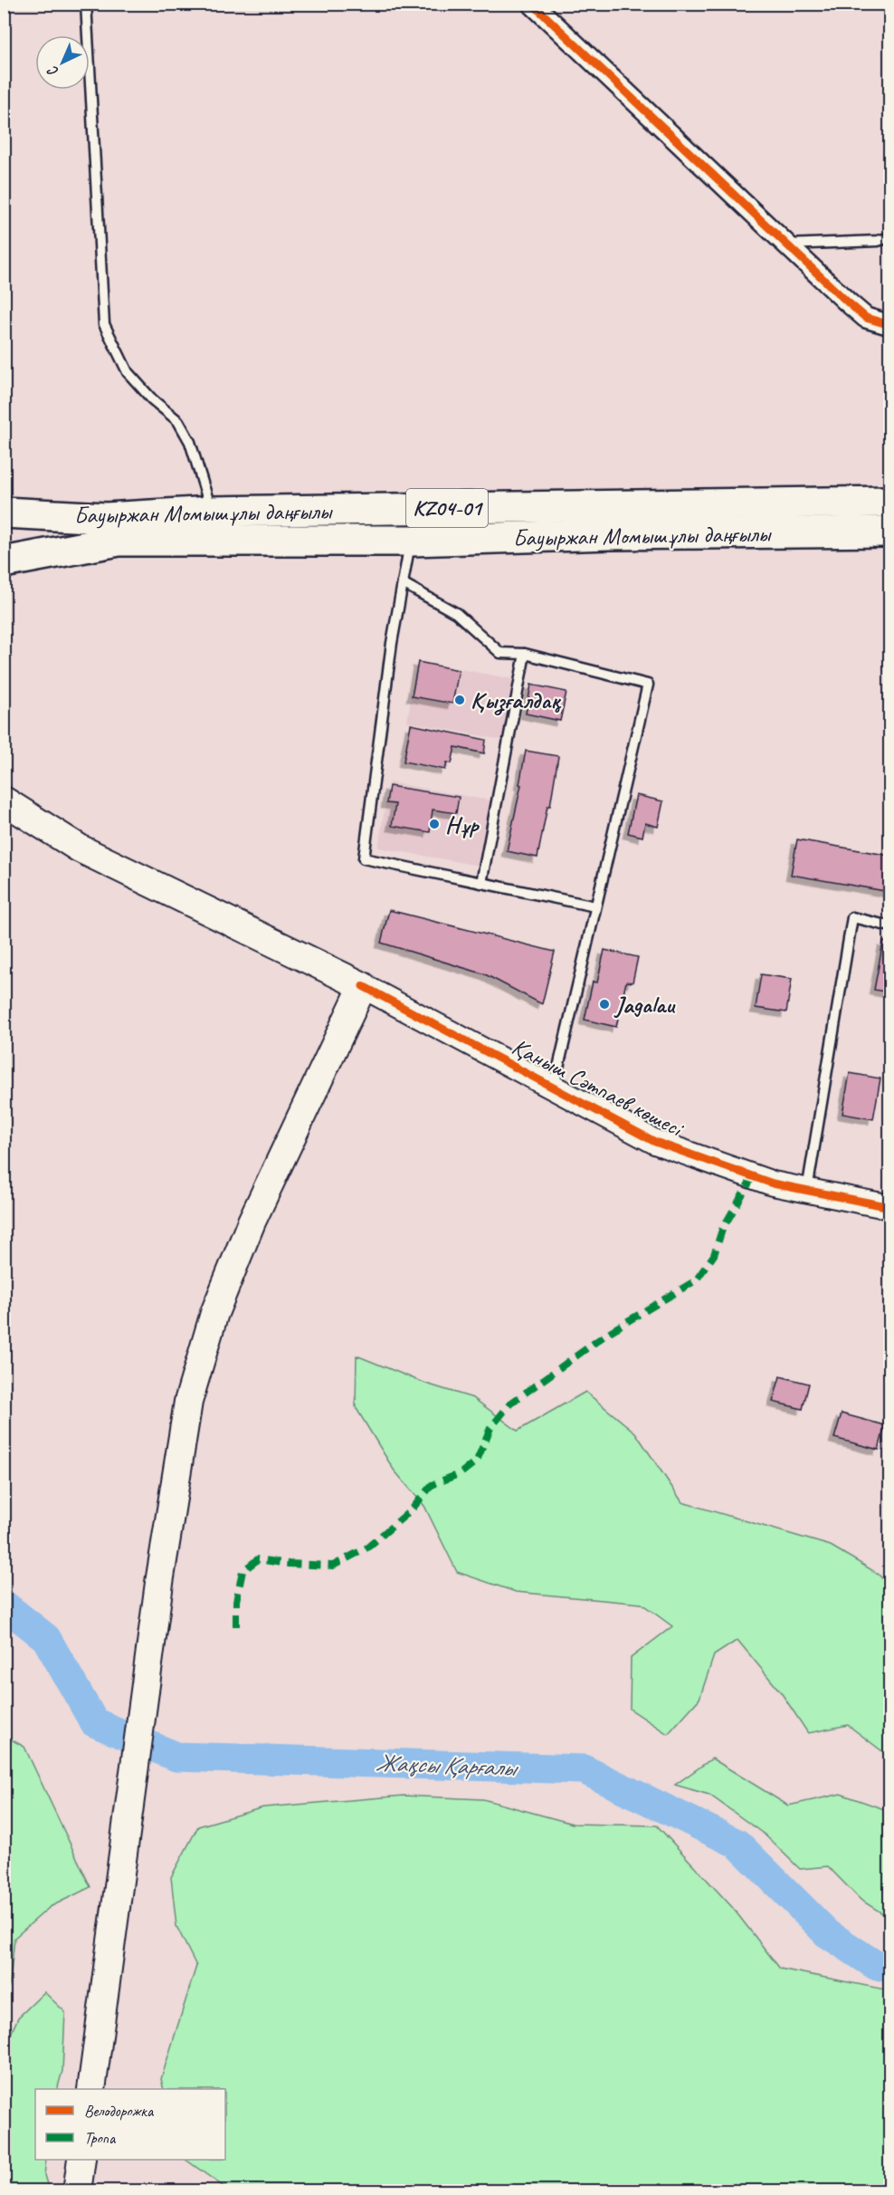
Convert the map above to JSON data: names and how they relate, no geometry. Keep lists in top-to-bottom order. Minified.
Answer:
{"streets":{"main road":["KZ04-01","Бауыржан Момышұлы даңғылы"],"street":["Қаныш Сәтпаев көшесі"]},"water":["Жақсы Қарғалы"],"places":["Қызғалдақ","Нұр","Jagalau"],"legend":["Велодорожка","Тропа"],"north":"bottom left"}
